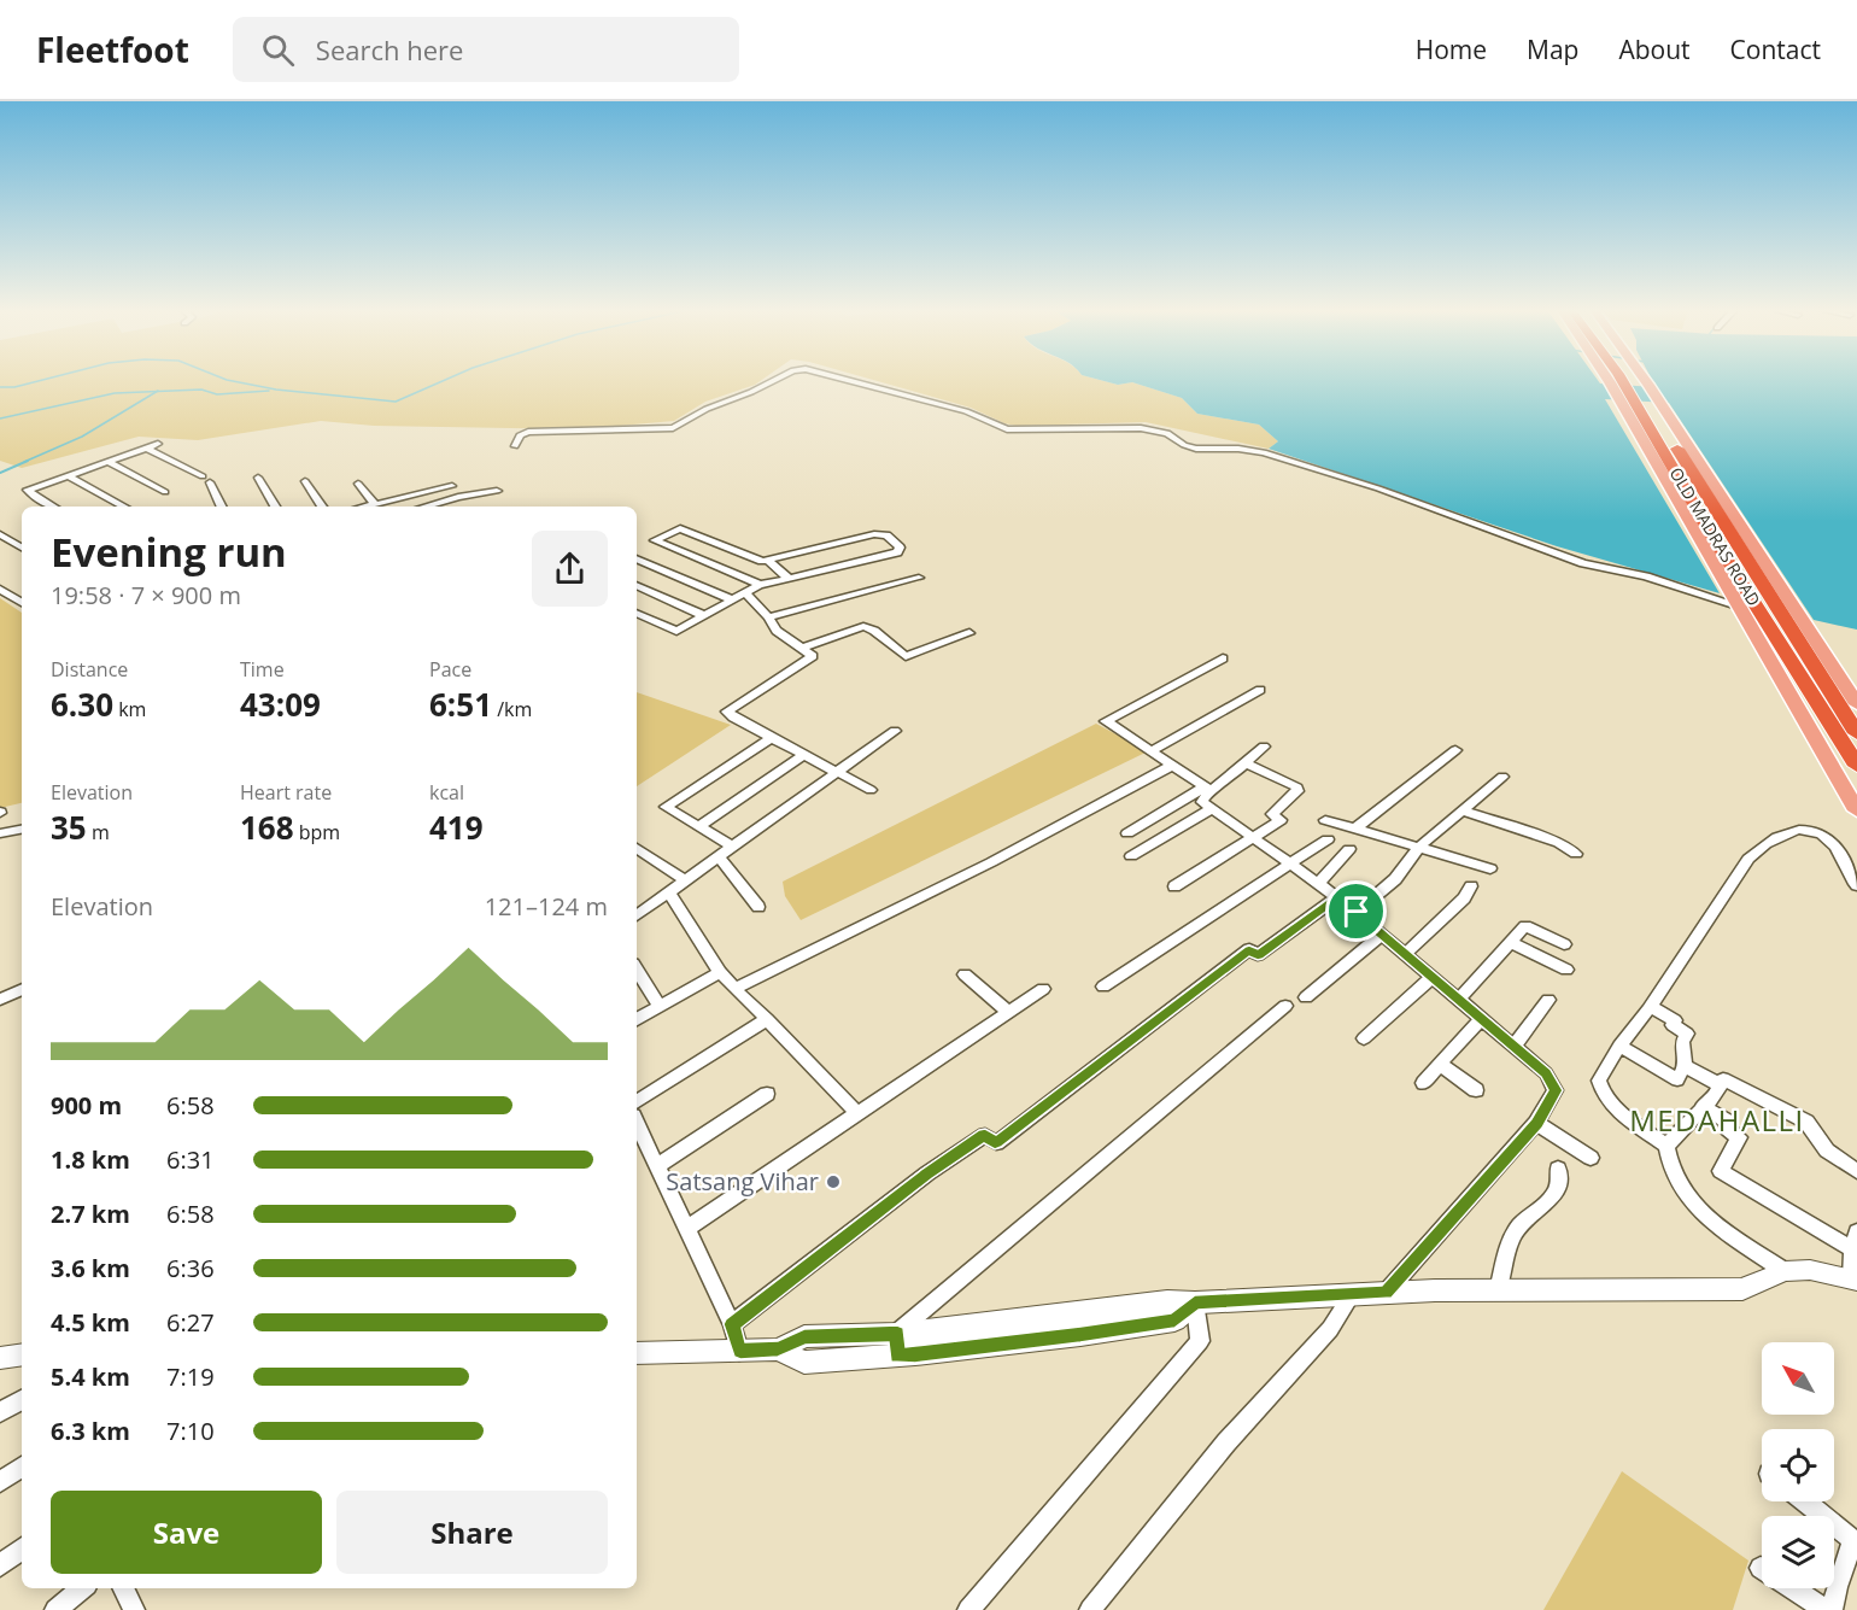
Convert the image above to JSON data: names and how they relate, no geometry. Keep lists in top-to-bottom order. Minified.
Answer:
{"streets":{"highway":["OLD MADRAS ROAD"]},"districts":["MEDAHALLI"],"places":["Satsang Vihar"],"north":"top left","page":{"header":"Fleetfoot","search":"Search here","nav":["Home","Map","About","Contact"],"heading":["Evening run","19:58 · 7 × 900 m"],"stats":[["Distance","6.30 km"],["Time","43:09"],["Pace","6:51 /km"],["Elevation","35 m"],["Heart rate","168 bpm"],["kcal","419"]],"chart":["Elevation","121–124 m"],"list":[{"name":"900 m","note":"6:58"},{"name":"1.8 km","note":"6:31"},{"name":"2.7 km","note":"6:58"},{"name":"3.6 km","note":"6:36"},{"name":"4.5 km","note":"6:27"},{"name":"5.4 km","note":"7:19"},{"name":"6.3 km","note":"7:10"}],"buttons":["Save","Share"]}}
